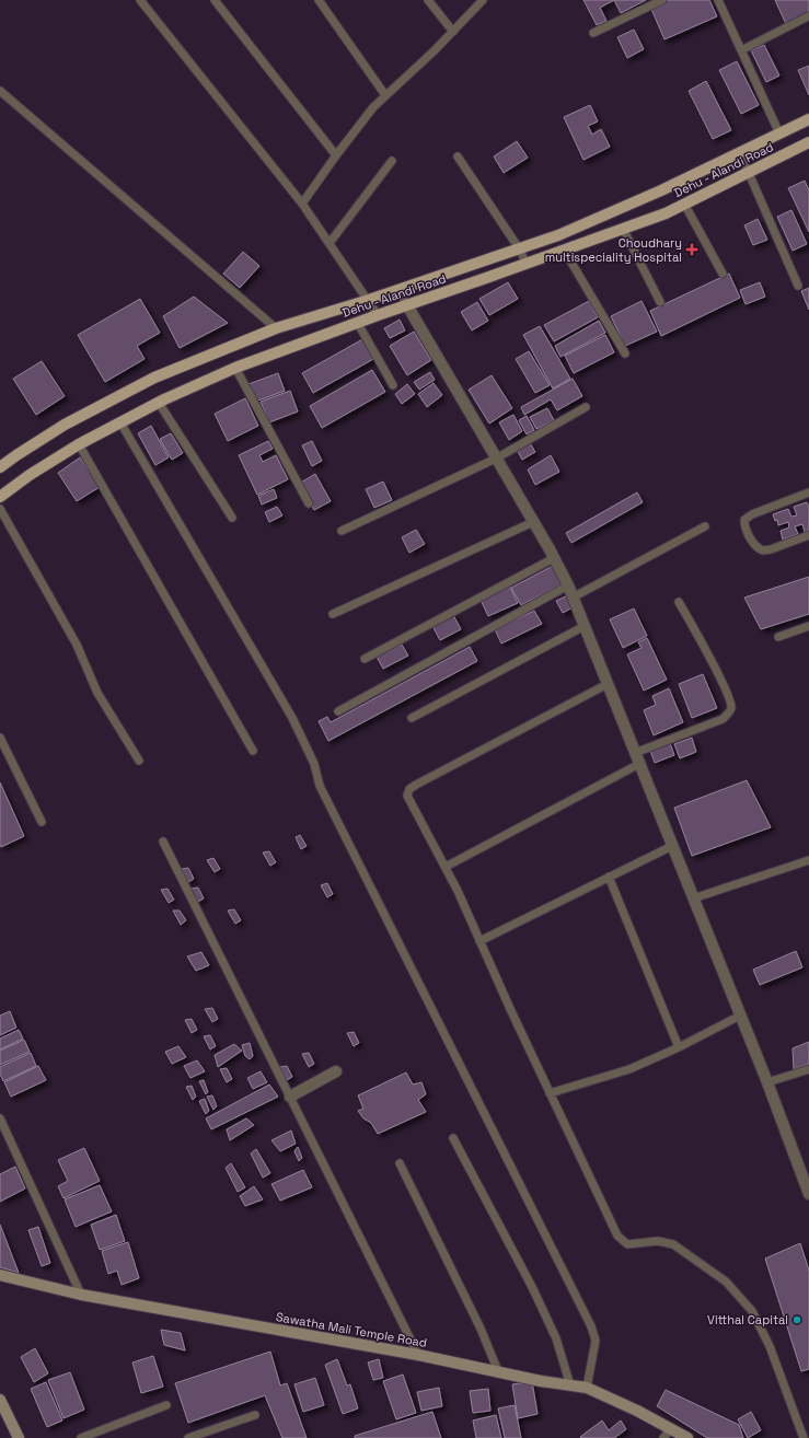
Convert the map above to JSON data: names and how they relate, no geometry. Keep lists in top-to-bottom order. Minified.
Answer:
{"streets":{"main road":["Dehu - Alandi Road"],"street":["Sawatha Mali Temple Road"]},"places":{"health":["Choudhary multispeciality Hospital"],"other":["Vitthal Capital"]}}
